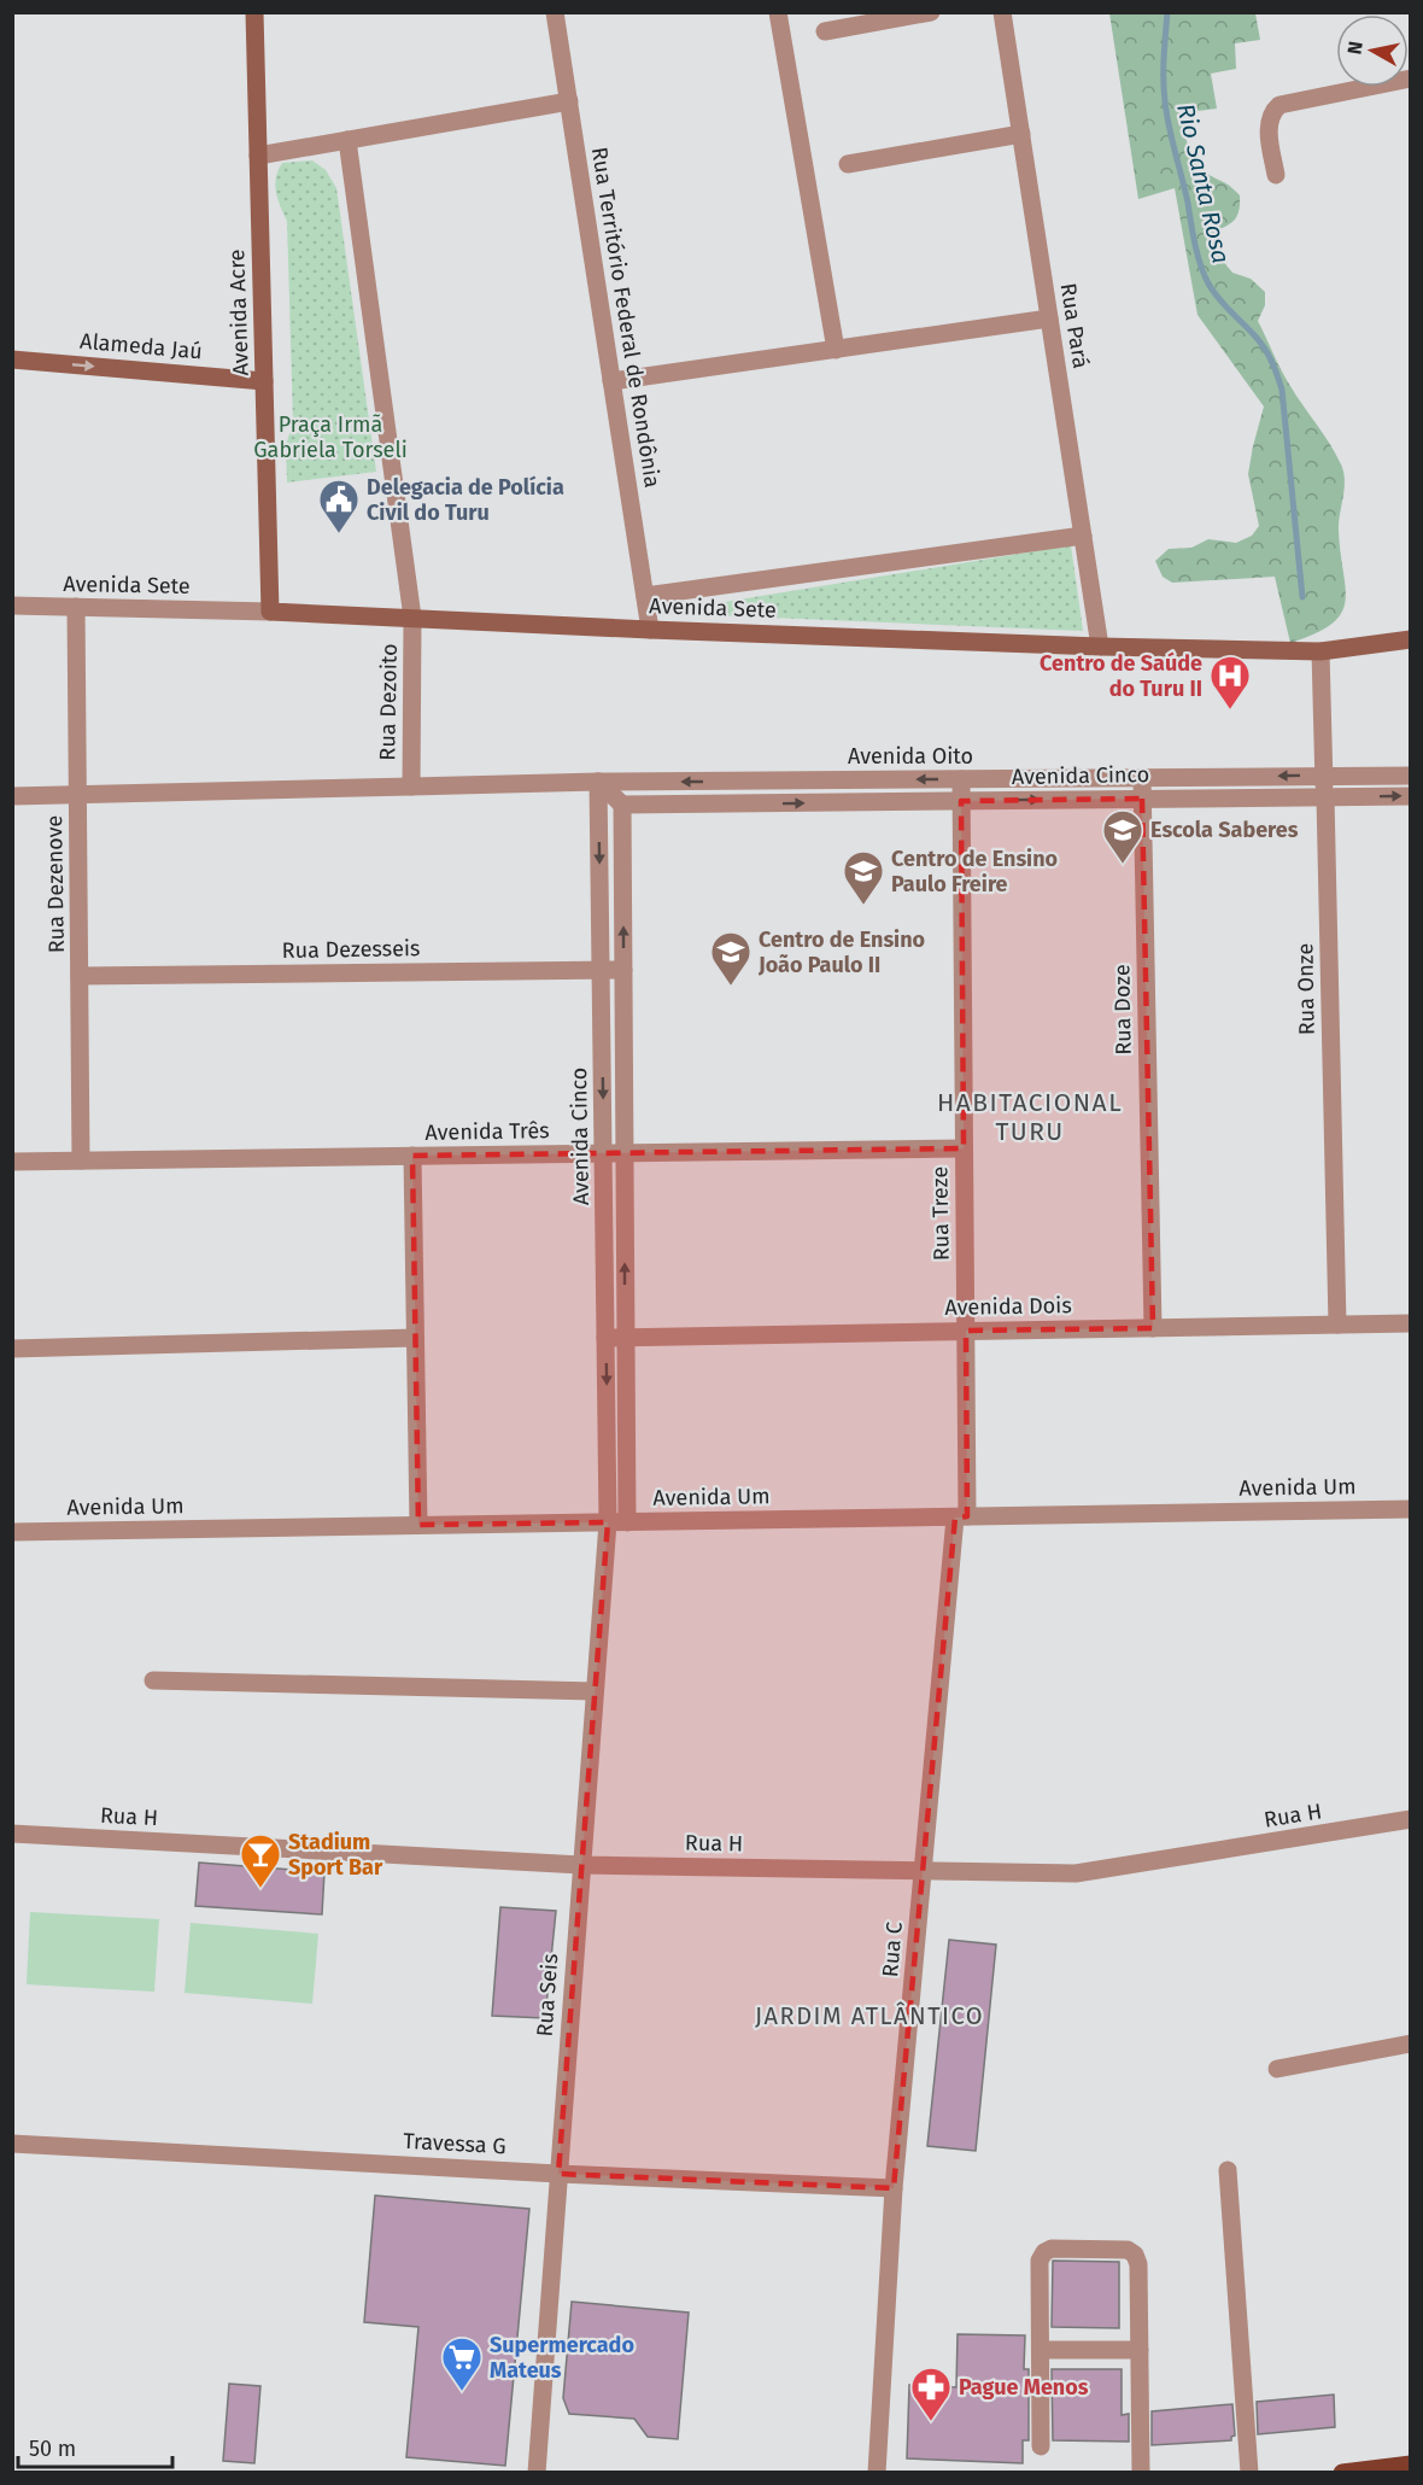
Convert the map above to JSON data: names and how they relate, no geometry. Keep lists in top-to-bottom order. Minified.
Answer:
{"streets":{"main road":["Avenida Acre","Alameda Jaú","Avenida Sete"],"street":["Rua Território Federal de Rondônia","Rua Pará","Rua Dezoito","Avenida Oito","Avenida Cinco","Rua Dezenove","Rua Dezesseis","Rua Onze","Rua Doze","Avenida Três","Rua Treze","Avenida Dois","Avenida Um","Rua H","Rua C","Rua Seis","Travessa G"]},"crossings":[["Avenida Acre","Alameda Jaú"],["Avenida Acre","Avenida Sete"],["Rua Território Federal de Rondônia","Avenida Sete"],["Rua Pará","Avenida Sete"],["Avenida Sete","Rua Dezoito"],["Avenida Sete","Rua Dezenove"],["Avenida Sete","Rua Onze"],["Rua Dezoito","Avenida Oito"],["Avenida Oito","Avenida Cinco"],["Avenida Oito","Rua Dezenove"],["Avenida Oito","Rua Onze"],["Avenida Oito","Rua Doze"],["Avenida Oito","Rua Treze"],["Avenida Cinco","Rua Dezesseis"],["Avenida Cinco","Rua Onze"],["Avenida Cinco","Rua Doze"],["Avenida Cinco","Avenida Três"],["Avenida Cinco","Rua Treze"],["Avenida Cinco","Avenida Dois"],["Avenida Cinco","Avenida Um"],["Avenida Cinco","Rua Seis"],["Rua Dezenove","Rua Dezesseis"],["Rua Dezenove","Avenida Três"],["Rua Onze","Avenida Dois"],["Rua Doze","Avenida Dois"],["Avenida Três","Rua Treze"],["Rua Treze","Avenida Dois"],["Rua Treze","Avenida Um"],["Rua Treze","Rua C"],["Avenida Um","Rua C"],["Avenida Um","Rua Seis"],["Rua H","Rua C"],["Rua H","Rua Seis"],["Rua C","Travessa G"],["Rua Seis","Travessa G"]],"one_way":["Alameda Jaú","Avenida Oito"],"districts":["HABITACIONAL TURU","JARDIM ATLÂNTICO"],"water":["Rio Santa Rosa"],"parks":["Praça Irmã Gabriela Torseli"],"places":{"public building":["Delegacia de Polícia Civil do Turu"],"hospital":["Centro de Saúde do Turu II"],"school or university":["Escola Saberes","Centro de Ensino Paulo Freire","Centro de Ensino João Paulo II"],"bar":["Stadium Sport Bar"],"supermarket":["Supermercado Mateus"],"pharmacy":["Pague Menos"]},"scale_bar":"50 m","north":"left"}
